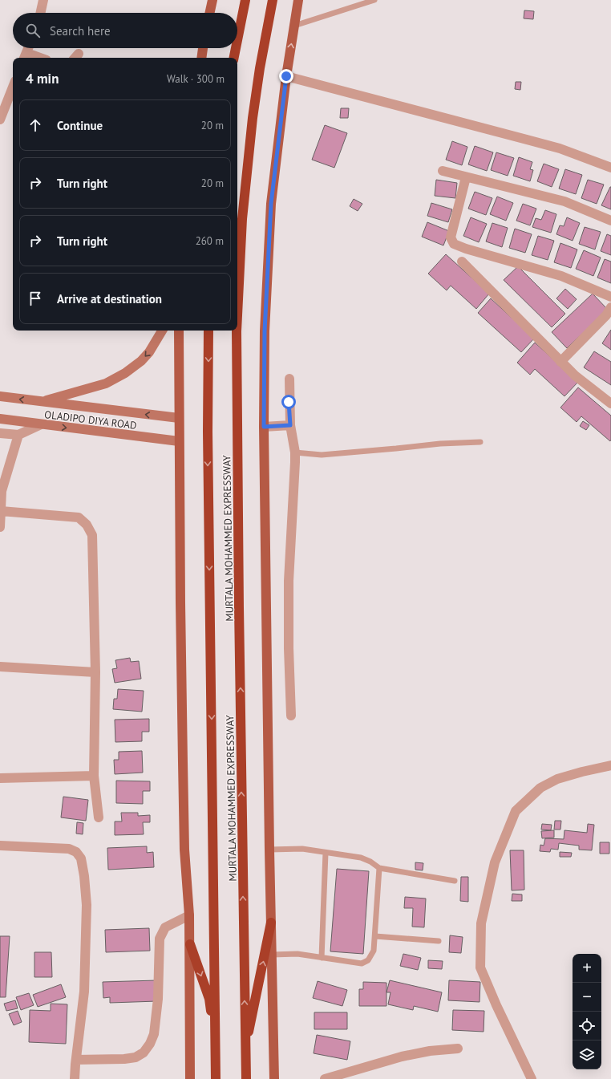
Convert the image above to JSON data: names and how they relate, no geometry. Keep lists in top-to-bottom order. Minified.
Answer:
{"streets":{"highway":["MURTALA MOHAMMED EXPRESSWAY"],"main road":["OLADIPO DIYA ROAD"]},"page":{"search":"Search here","heading":["4 min","Walk · 300 m"],"list":[["Continue","20 m"],["Turn right","20 m"],["Turn right","260 m"],"Arrive at destination"],"map_buttons":["+","−"]}}
